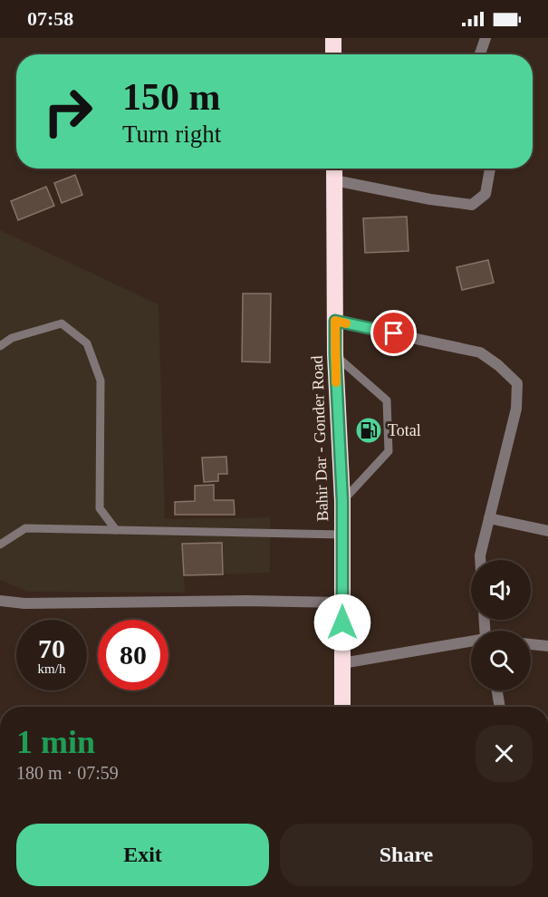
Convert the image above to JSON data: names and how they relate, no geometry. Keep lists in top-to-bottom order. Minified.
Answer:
{"streets":{"highway":["Bahir Dar - Gonder Road"]},"places":{"fuel station":["Total"]},"page":{"status":"07:58","turn":["150 m","Turn right"],"speed":"70 km/h","limit":"80","heading":["1 min","180 m · 07:59"],"buttons":["Exit","Share"]}}
